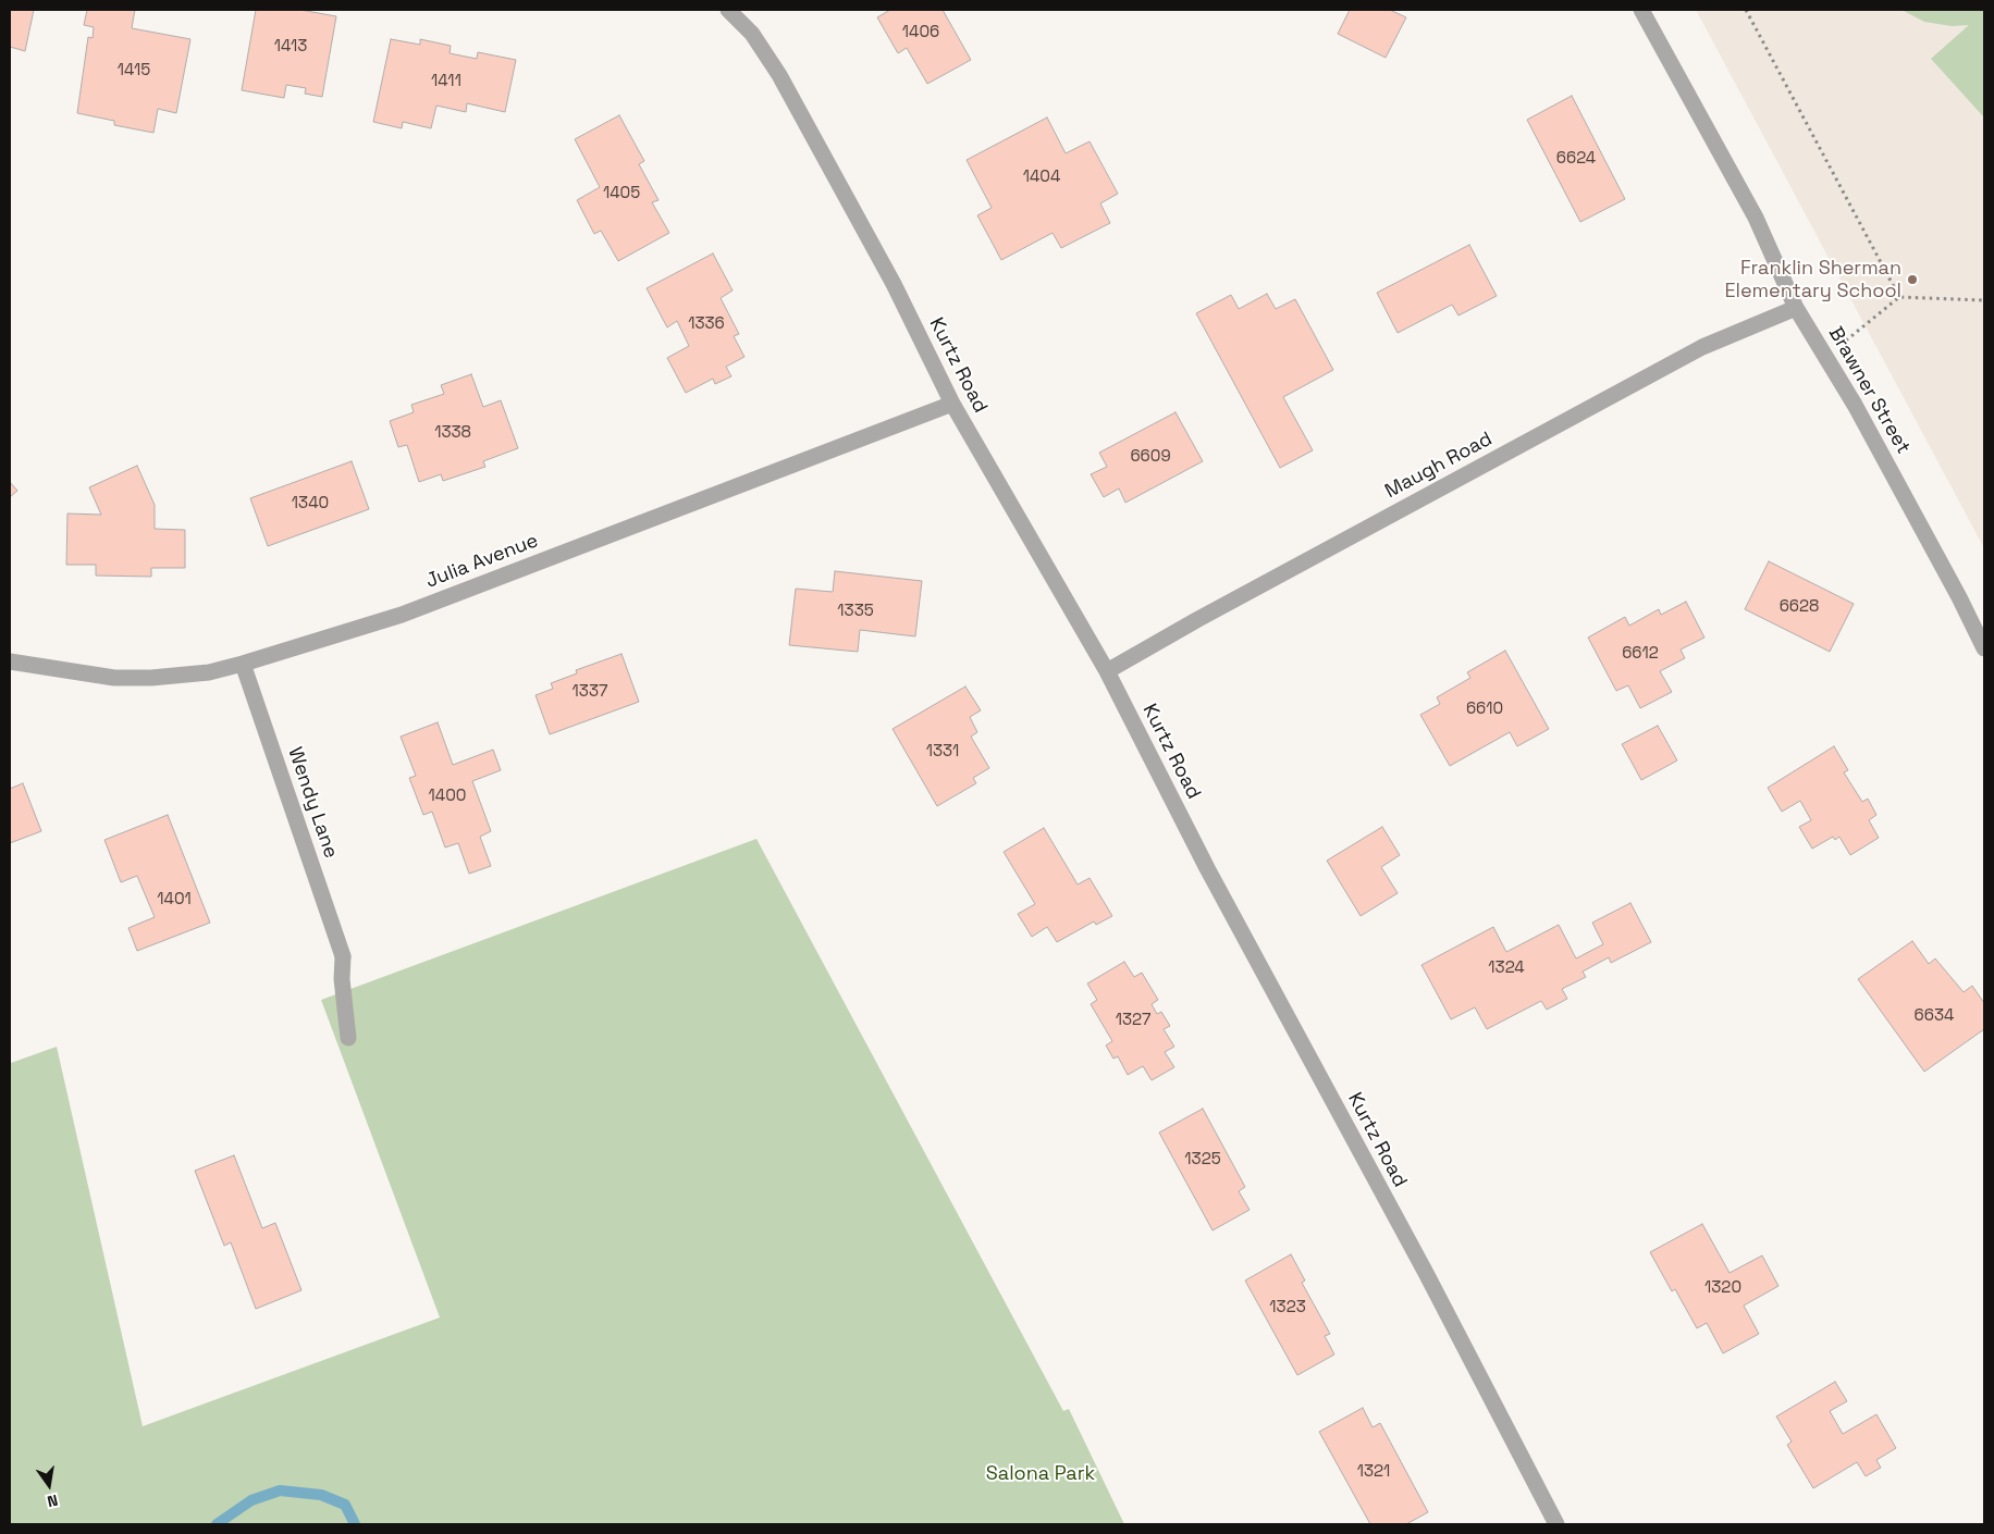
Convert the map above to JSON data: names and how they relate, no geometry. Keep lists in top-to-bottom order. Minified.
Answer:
{"streets":{"street":["Kurtz Road","Brawner Street","Maugh Road","Julia Avenue","Wendy Lane"]},"crossings":[["Kurtz Road","Maugh Road"],["Kurtz Road","Julia Avenue"],["Brawner Street","Maugh Road"],["Julia Avenue","Wendy Lane"]],"parks":["Salona Park"],"places":["Franklin Sherman Elementary School"],"house_numbers":["1406","1413","1415","1411","6624","1404","1405","1336","1338","6609","1340","6628","1335","6612","1337","6610","1331","1400","1401","1324","6634","1327","1325","1320","1323","1321"],"north":"bottom"}
